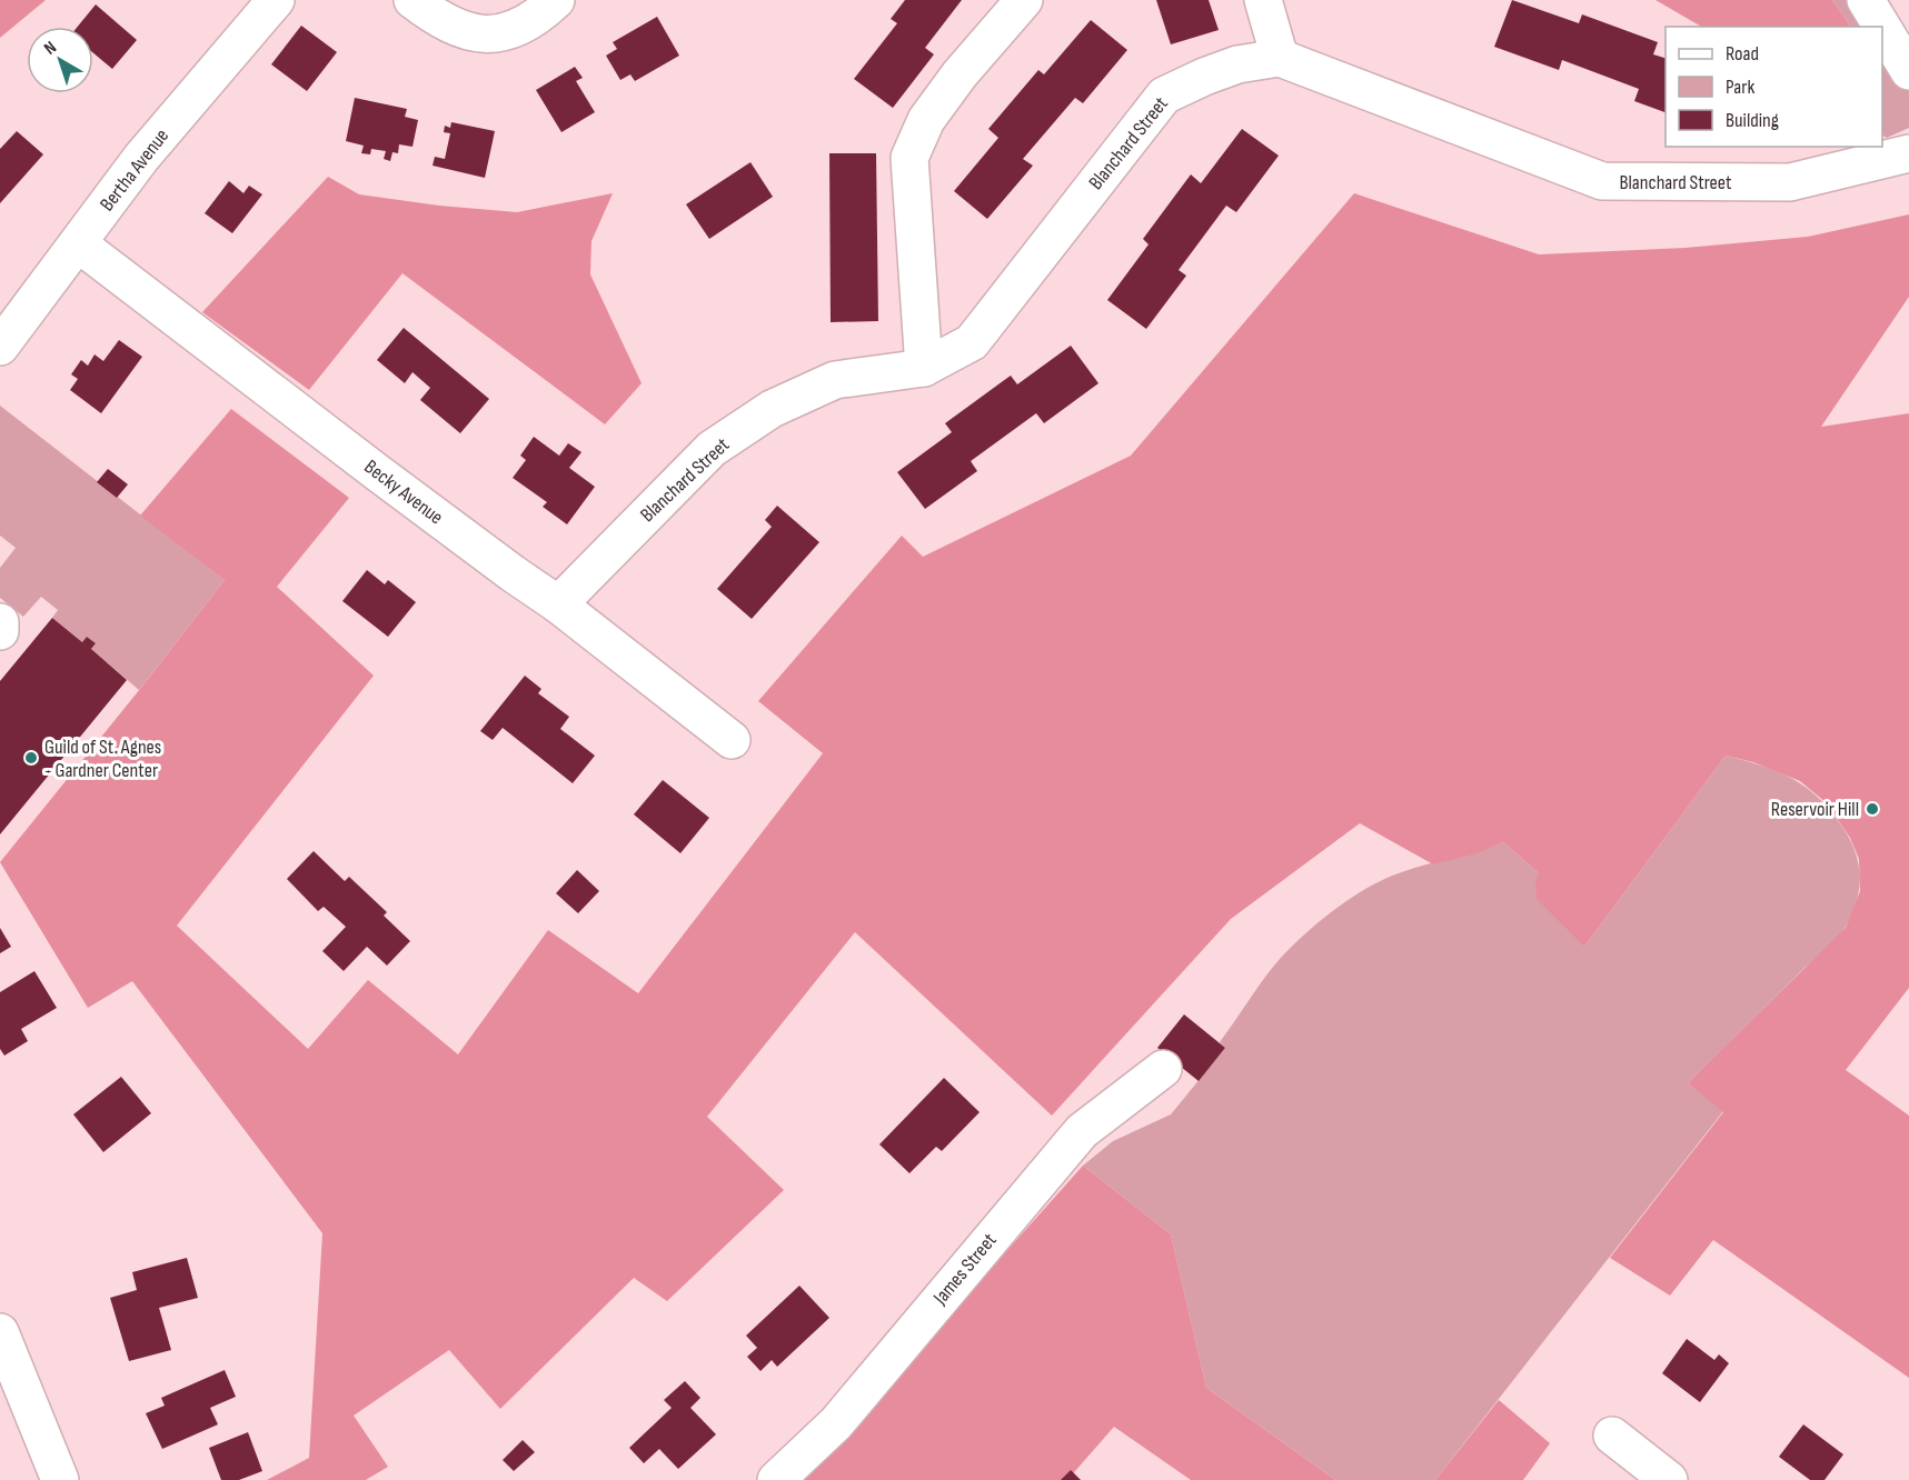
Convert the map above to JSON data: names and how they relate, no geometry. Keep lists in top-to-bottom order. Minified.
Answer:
{"streets":{"street":["Blanchard Street","Bertha Avenue","Becky Avenue","James Street"]},"crossings":[["Blanchard Street","Becky Avenue"],["Bertha Avenue","Becky Avenue"]],"places":["Guild of St. Agnes - Gardner Center","Reservoir Hill"],"legend":["Road","Park","Building"],"north":"top left"}
